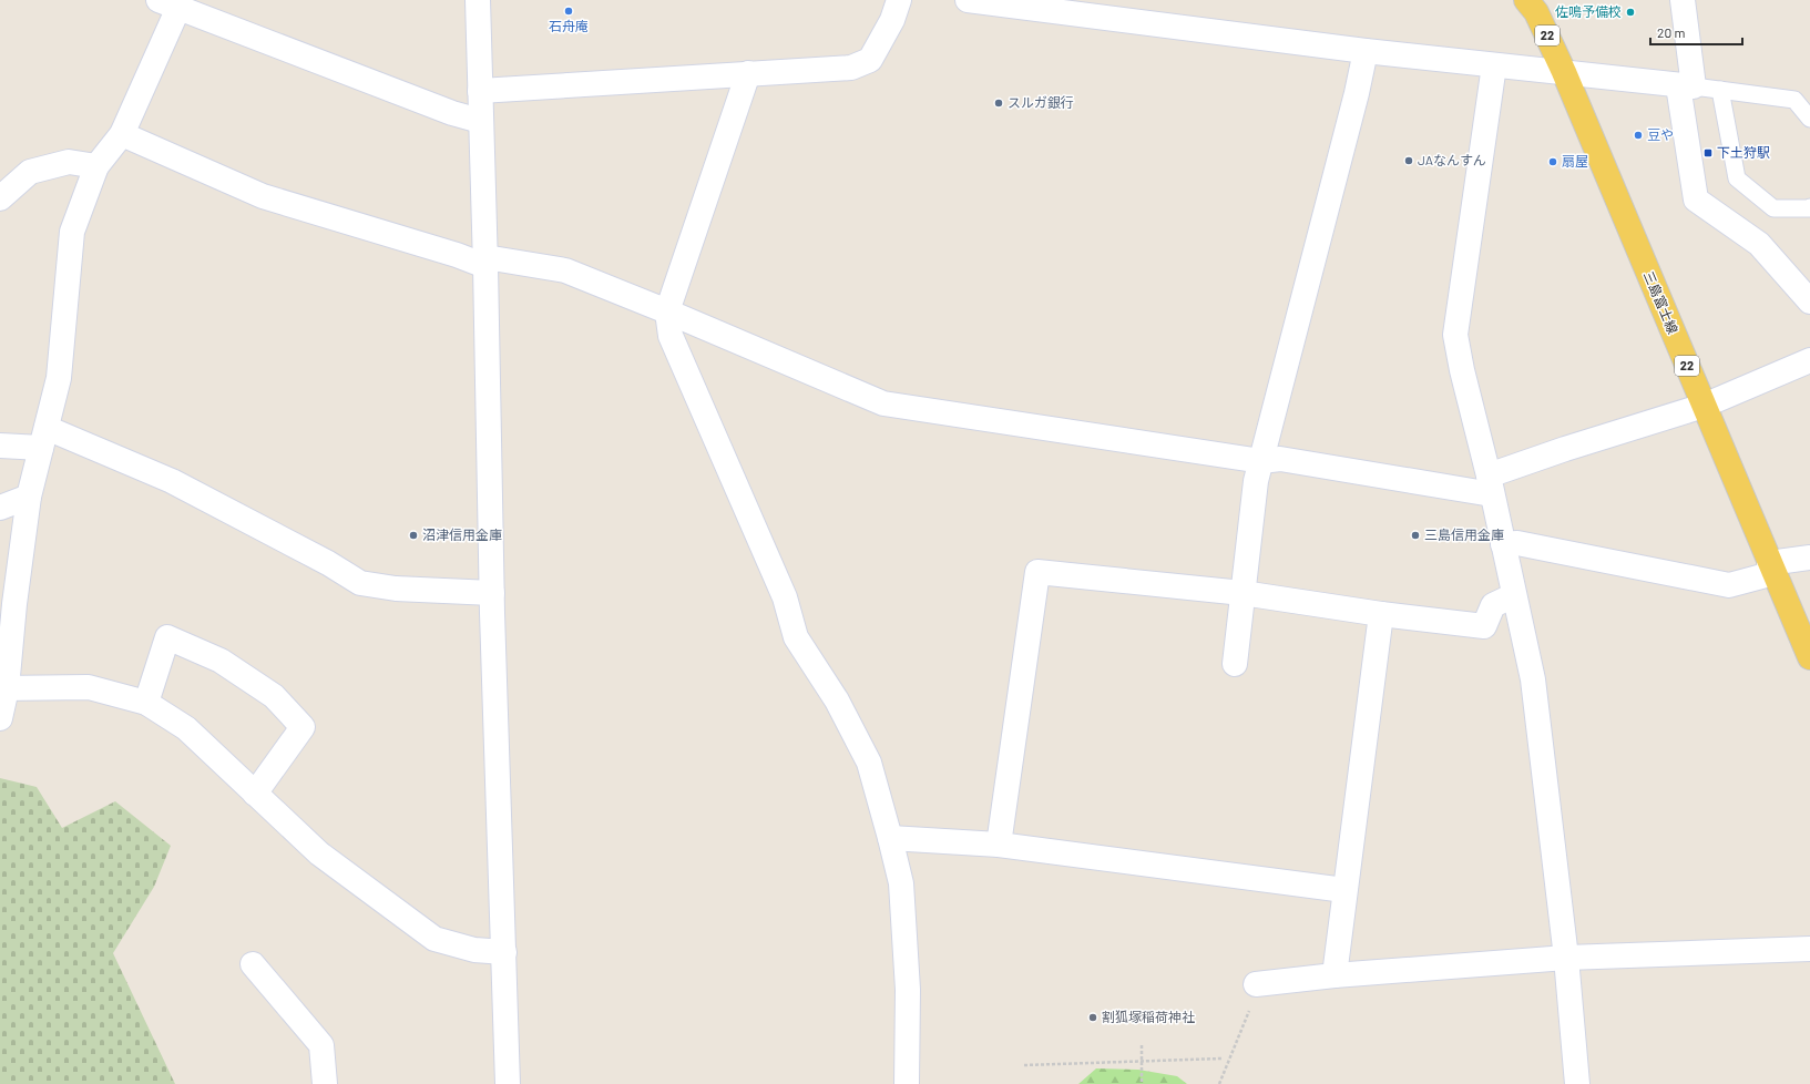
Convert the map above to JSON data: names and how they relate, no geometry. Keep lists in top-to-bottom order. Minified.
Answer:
{"streets":{"main road":["22","三島富士線"]},"places":{"other":["石舟庵","佐鳴予備校","スルガ銀行","豆や","JAなんすん","扇屋","沼津信用金庫","三島信用金庫","割狐塚稲荷神社"],"transit":["下土狩駅"]},"scale_bar":"20 m"}
